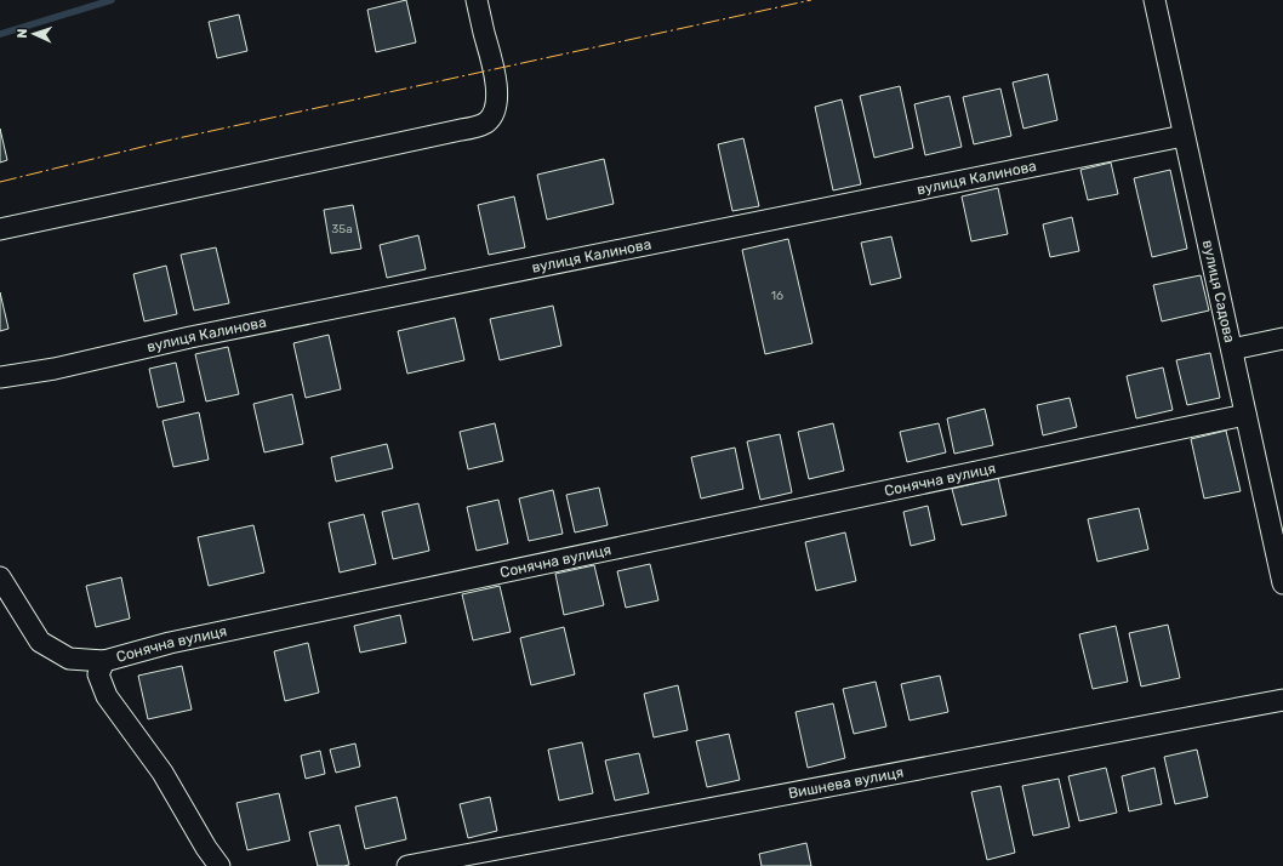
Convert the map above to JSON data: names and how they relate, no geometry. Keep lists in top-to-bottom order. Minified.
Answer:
{"streets":{"street":["вулиця Калинова","вулиця Садова","Сонячна вулиця","Вишнева вулиця"]},"crossings":[["вулиця Калинова","вулиця Садова"],["вулиця Садова","Сонячна вулиця"]],"house_numbers":["35а","16"],"north":"left"}
